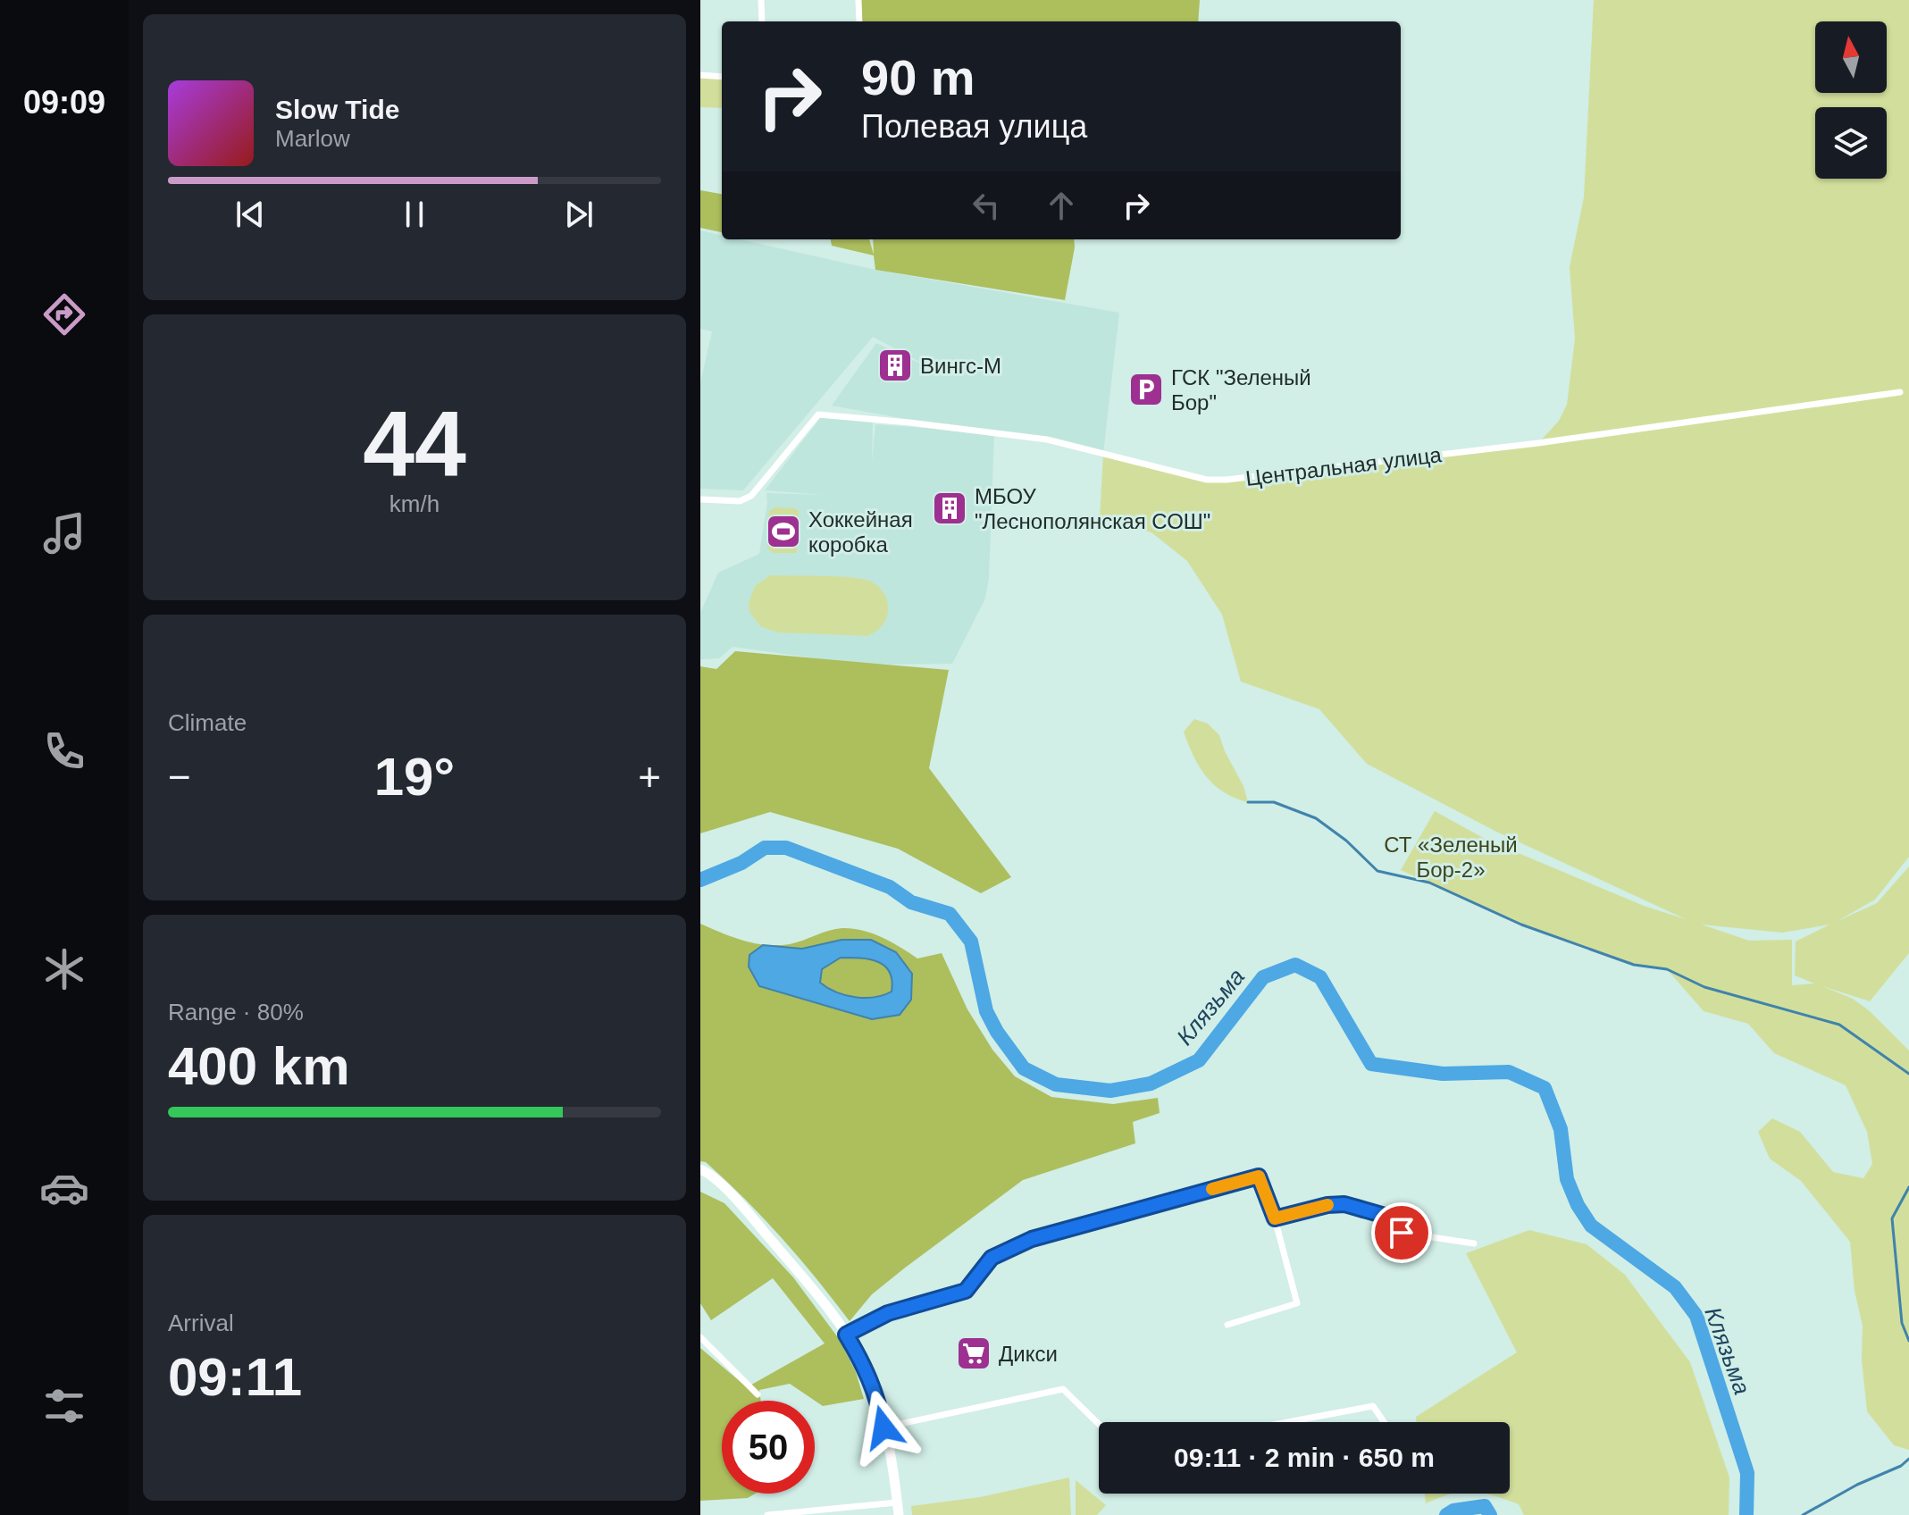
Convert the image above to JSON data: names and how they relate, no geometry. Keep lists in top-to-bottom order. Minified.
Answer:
{"streets":{"street":["Центральная улица"]},"water":["Клязьма"],"parks":["СТ «Зеленый Бор-2»"],"places":{"building":["Вингс-М","МБОУ \"Леснополянская СОШ\""],"parking":["ГСК \"Зеленый Бор\""],"sports":["Хоккейная коробка"],"supermarket":["Дикси"]},"north":"top","page":{"tabs":"09:09","turn":["90 m","Полевая улица"],"song":["Slow Tide","Marlow"],"tile":[["44","km/h"],"Climate",["Range · 80%","400 km"],["Arrival","09:11"]],"heat":["−","19°","+"],"limit":"50","trip":"09:11 · 2 min · 650 m"}}
